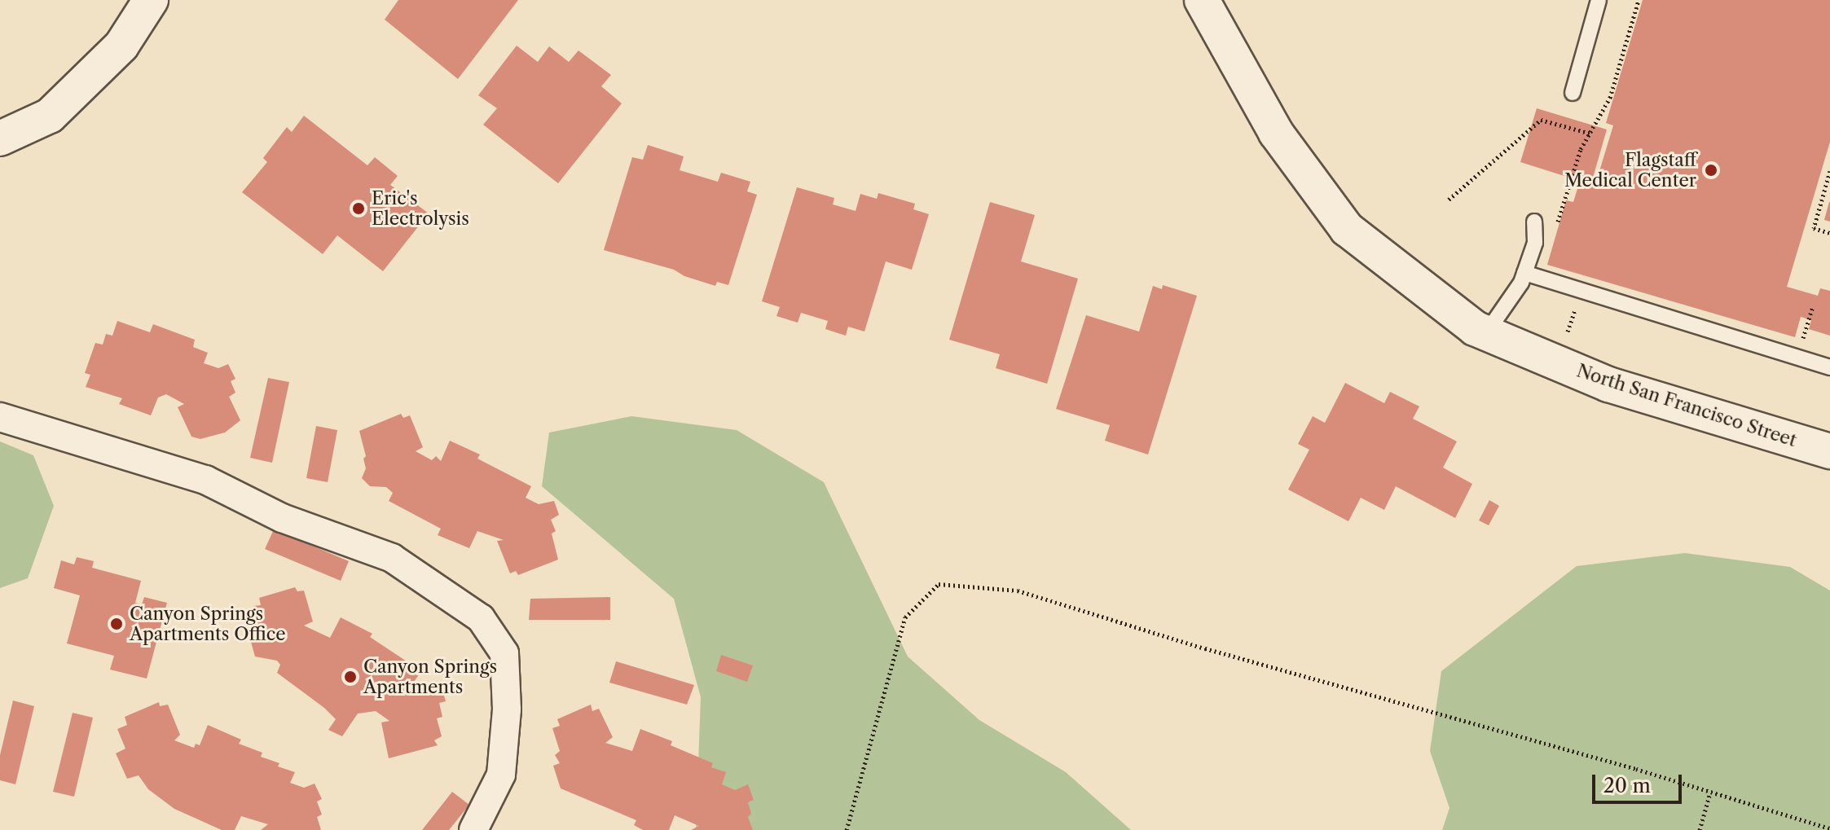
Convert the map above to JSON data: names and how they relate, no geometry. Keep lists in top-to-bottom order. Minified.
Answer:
{"streets":{"street":["North San Francisco Street"]},"places":["Flagstaff Medical Center","Eric's Electrolysis","Canyon Springs Apartments Office","Canyon Springs Apartments"],"scale_bar":"20 m"}
